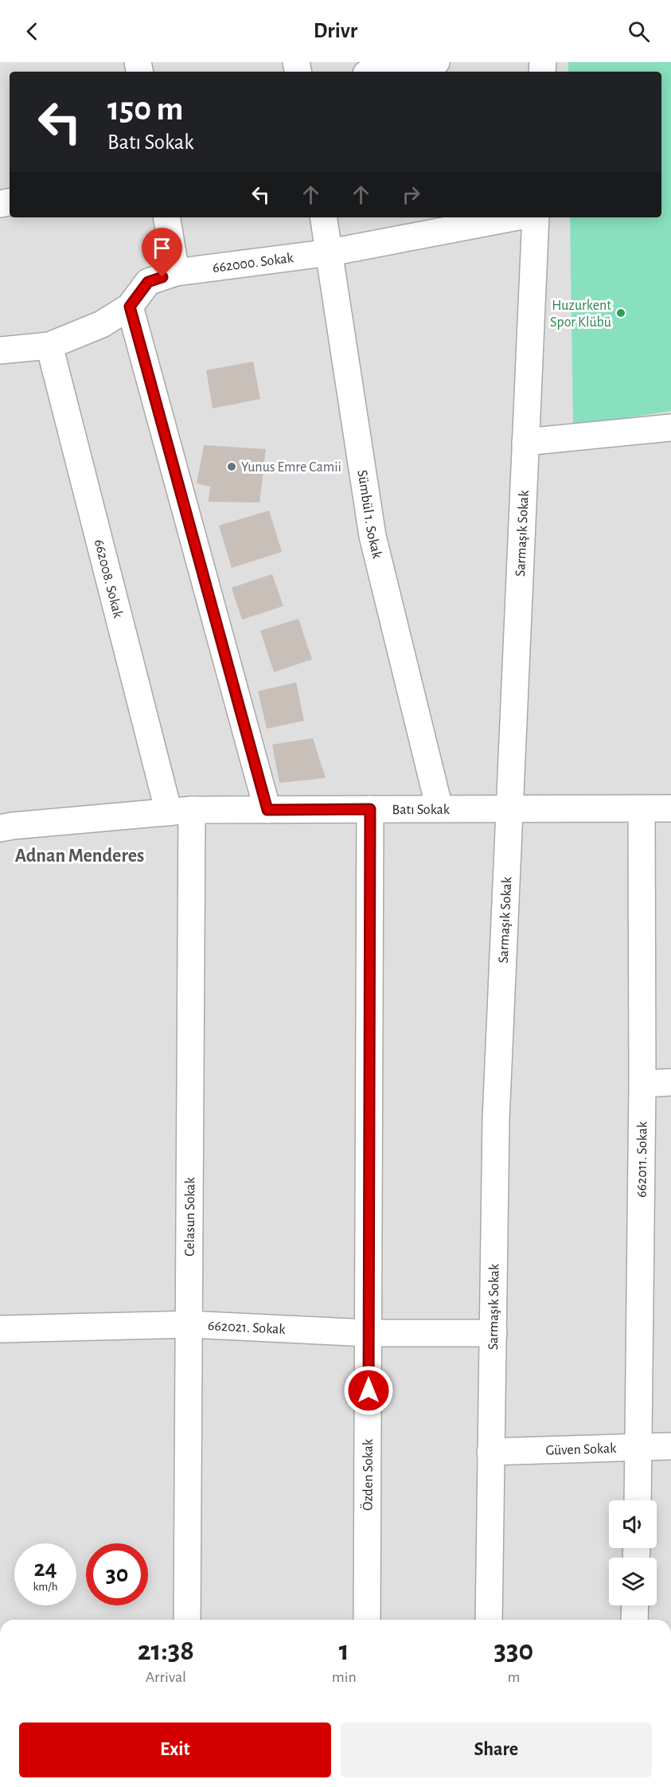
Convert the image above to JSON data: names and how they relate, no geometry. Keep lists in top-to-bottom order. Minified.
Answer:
{"streets":{"street":["662000. Sokak","Sümbül 1. Sokak","Sarmaşık Sokak","662008. Sokak","Batı Sokak","662011. Sokak","Celasun Sokak","662021. Sokak","Güven Sokak","Özden Sokak"]},"crossings":[["662000. Sokak","Sümbül 1. Sokak"],["662000. Sokak","662008. Sokak"],["Sümbül 1. Sokak","Batı Sokak"],["Sarmaşık Sokak","Batı Sokak"],["Sarmaşık Sokak","662021. Sokak"],["Sarmaşık Sokak","Güven Sokak"],["662008. Sokak","Batı Sokak"],["662008. Sokak","Celasun Sokak"],["Batı Sokak","662011. Sokak"],["Batı Sokak","Celasun Sokak"],["Batı Sokak","Özden Sokak"],["662011. Sokak","Güven Sokak"],["Celasun Sokak","662021. Sokak"],["662021. Sokak","Özden Sokak"]],"districts":["Adnan Menderes"],"places":["Huzurkent Spor Klübü","Yunus Emre Camii"],"page":{"header":"Drivr","turn":["150 m","Batı Sokak"],"speed":"24 km/h","limit":"30","eta":["21:38","Arrival","1","min","330","m"],"buttons":["Exit","Share"]}}
